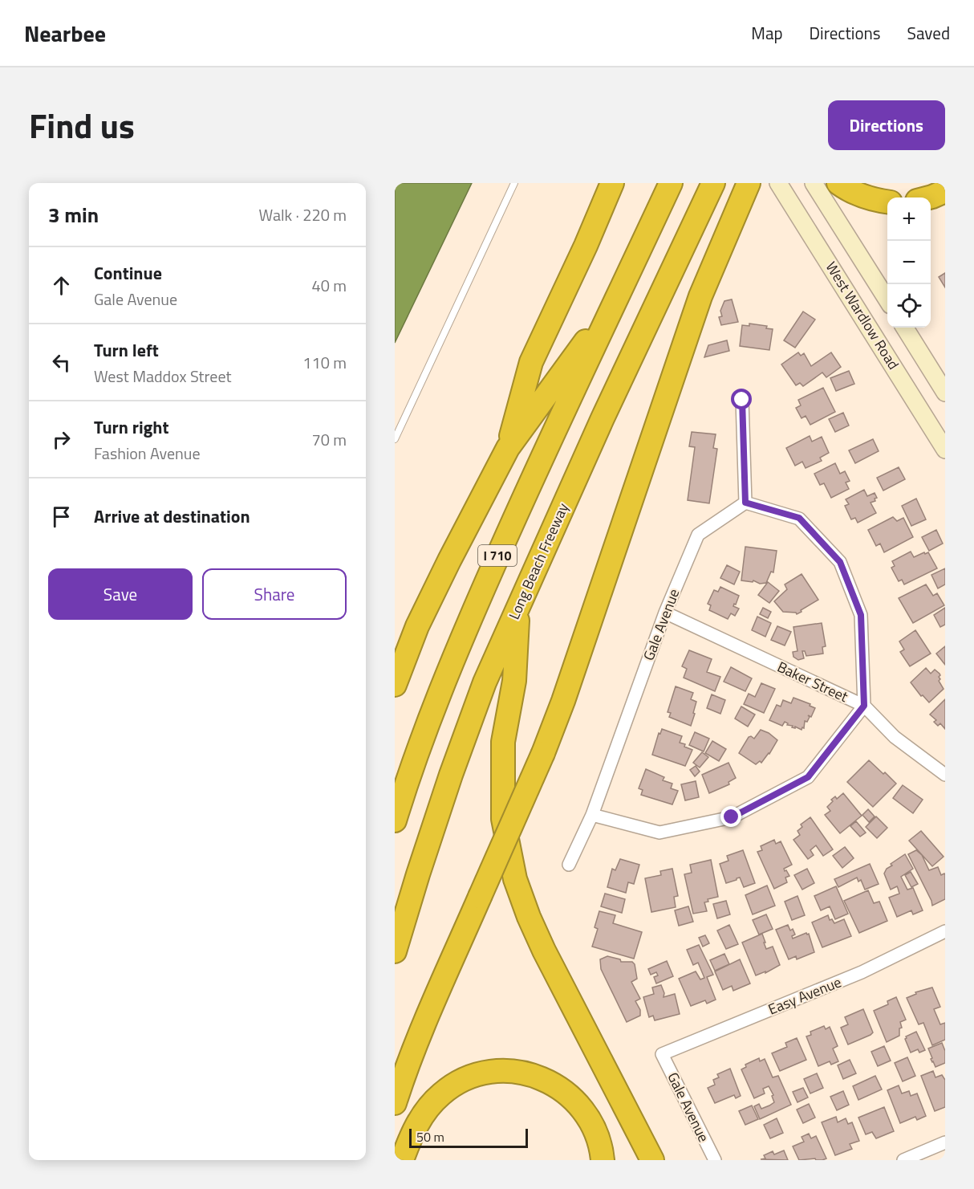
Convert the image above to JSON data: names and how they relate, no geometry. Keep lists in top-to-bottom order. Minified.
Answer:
{"streets":{"highway":["I 710","Long Beach Freeway"],"main road":["West Wardlow Road"],"street":["Gale Avenue","Baker Street","Easy Avenue"]},"crossings":[["Gale Avenue","Baker Street"],["Gale Avenue","Easy Avenue"]],"scale_bar":"50 m","page":{"header":"Nearbee","nav":["Map","Directions","Saved"],"title":"Find us","buttons":["Directions",["Save","Share"]],"heading":["3 min","Walk · 220 m"],"map_buttons":["+","−"],"list":[["Continue","Gale Avenue","40 m"],["Turn left","West Maddox Street","110 m"],["Turn right","Fashion Avenue","70 m"],"Arrive at destination"],"scale":"50 m"}}
